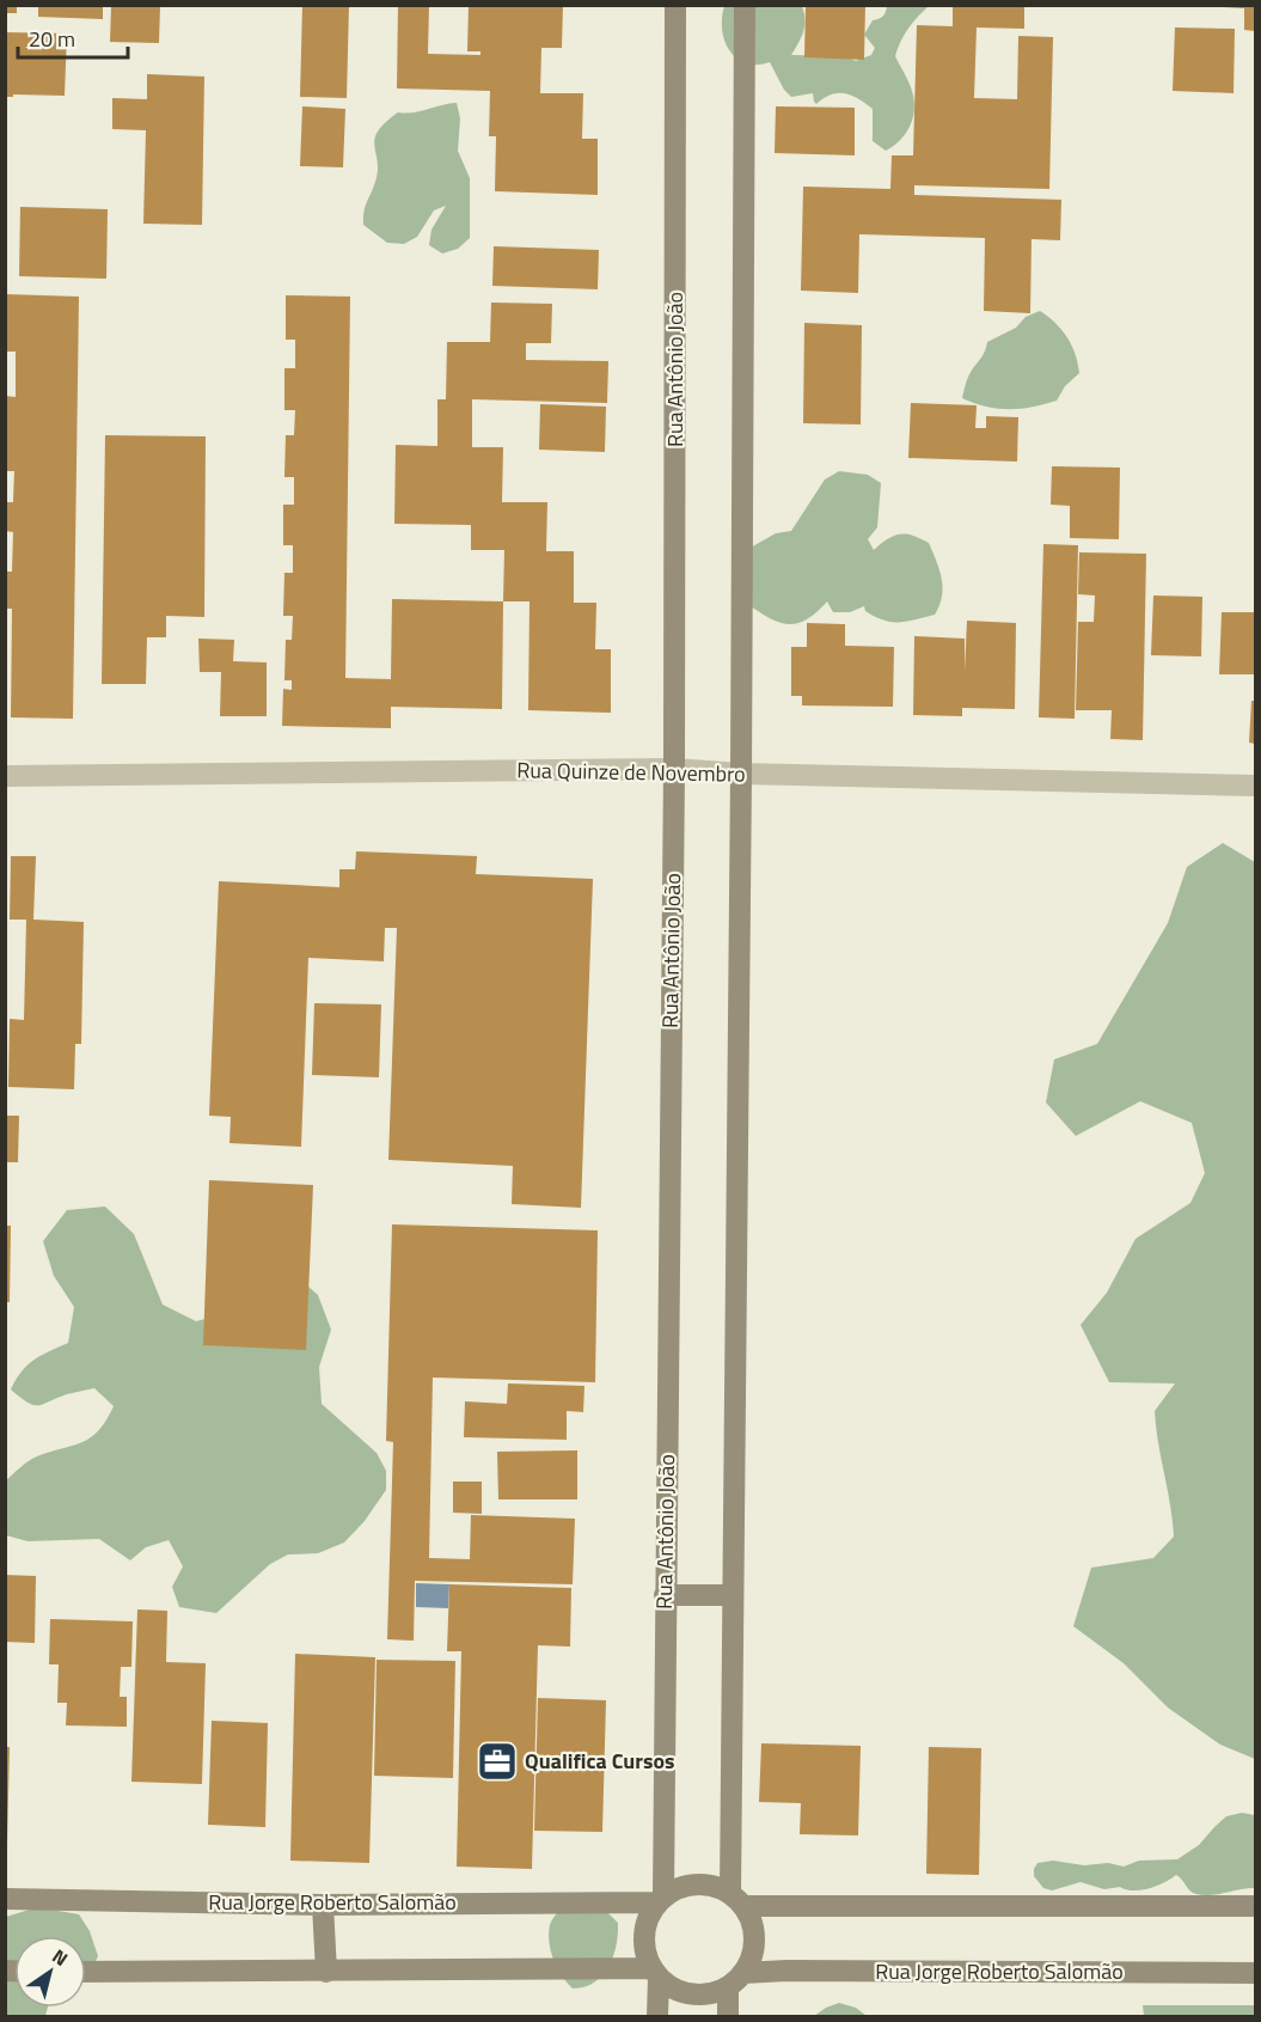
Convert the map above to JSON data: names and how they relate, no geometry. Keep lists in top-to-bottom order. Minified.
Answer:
{"streets":{"main road":["Rua Antônio João","Rua Jorge Roberto Salomão"],"street":["Rua Quinze de Novembro"]},"crossings":[["Rua Antônio João","Rua Quinze de Novembro"],["Rua Antônio João","Rua Jorge Roberto Salomão"]],"places":{"office":["Qualifica Cursos"]},"scale_bar":"20 m","north":"top right"}
